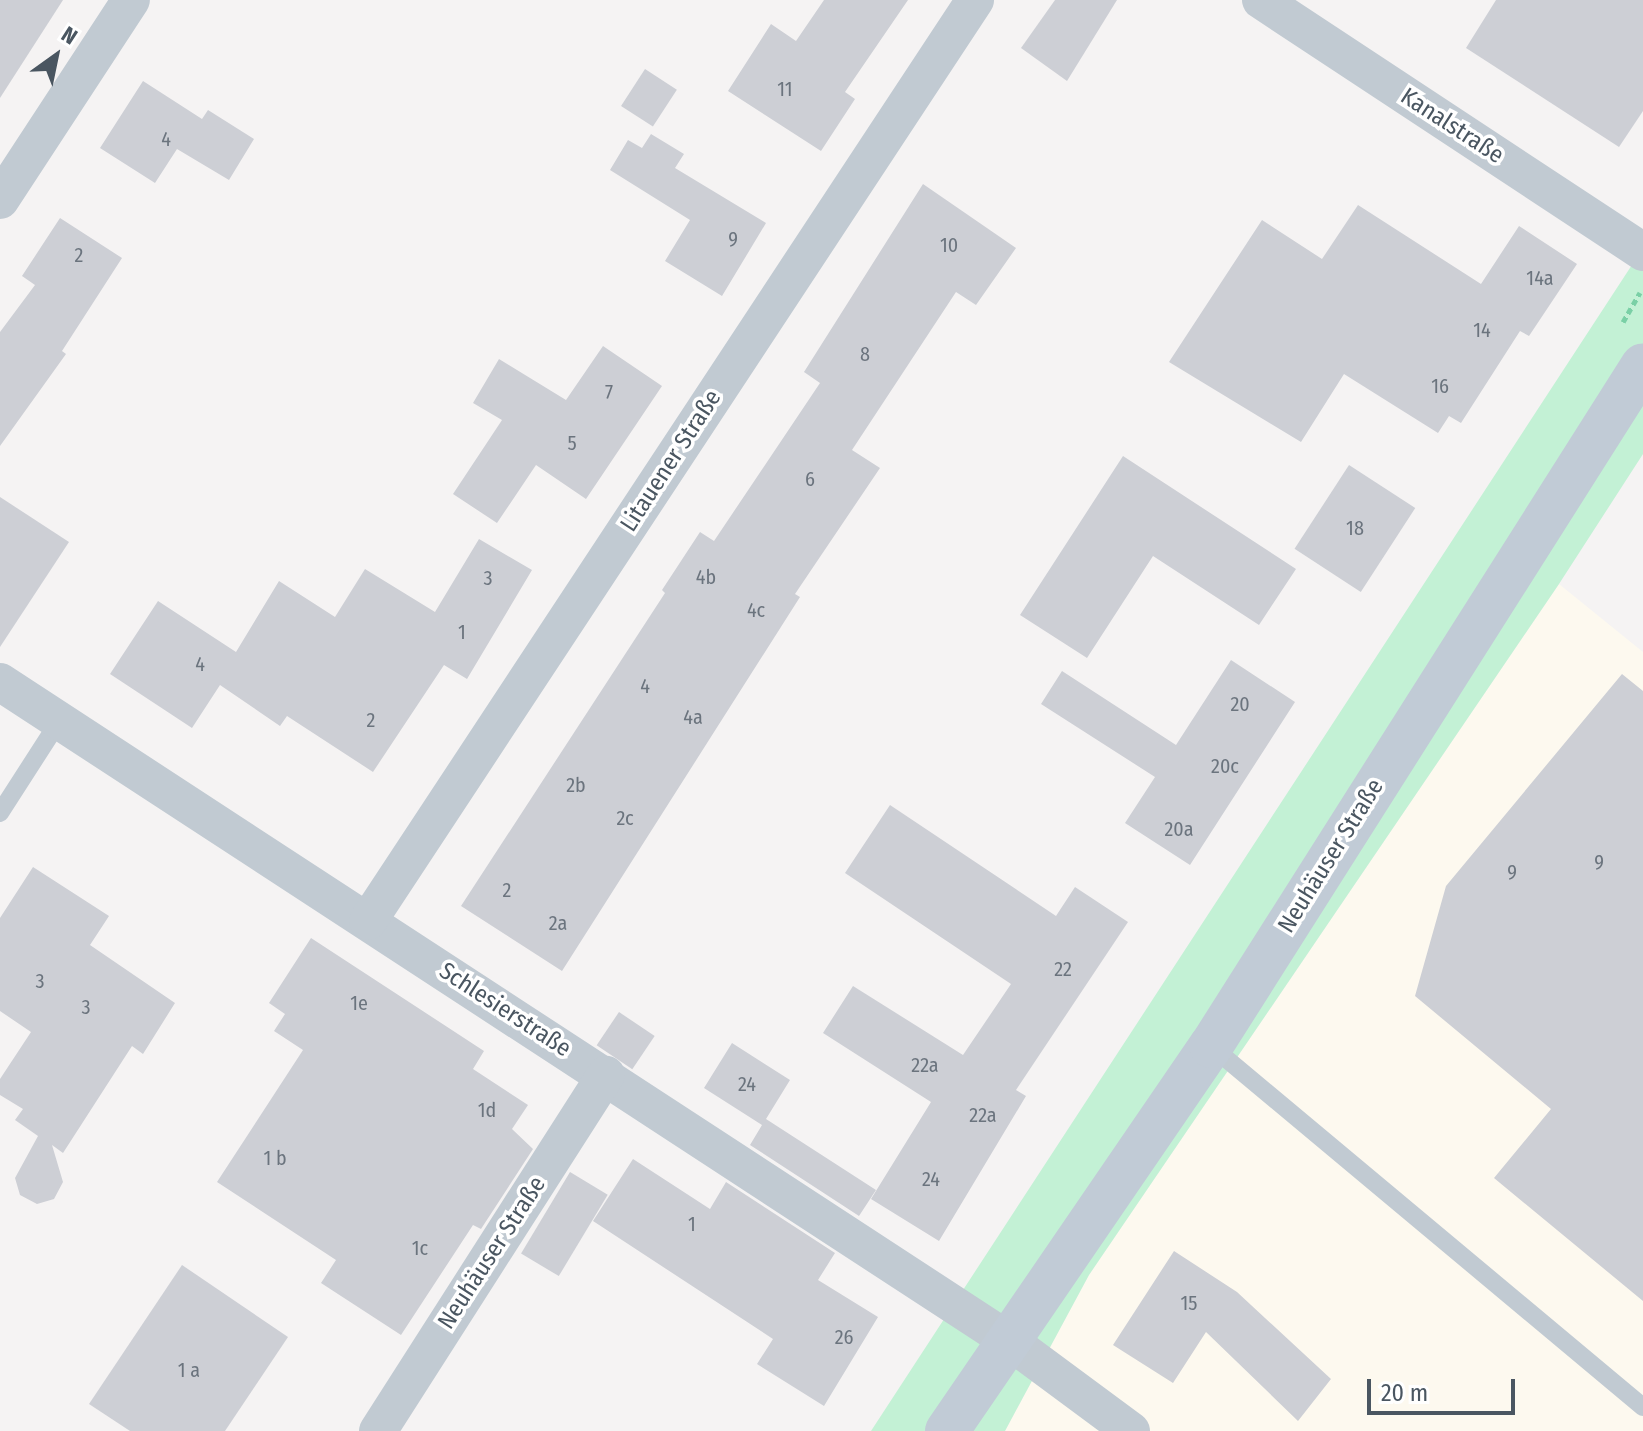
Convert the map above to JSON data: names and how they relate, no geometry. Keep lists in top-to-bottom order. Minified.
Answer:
{"streets":{"main road":["Neuhäuser Straße"],"street":["Kanalstraße","Litauener Straße","Schlesierstraße"]},"crossings":[["Litauener Straße","Schlesierstraße"],["Neuhäuser Straße","Schlesierstraße"]],"house_numbers":["11","4","9","10","2","14a","14","8","16","7","5","6","18","4b","3","4c","1","4","4","20","4a","2","20c","2b","2c","20a","9","9","2","2a","22","3","1e","3","22a","24","1d","22a","1 b","24","1","1c","15","26","1 a"],"scale_bar":"20 m","north":"top right"}
